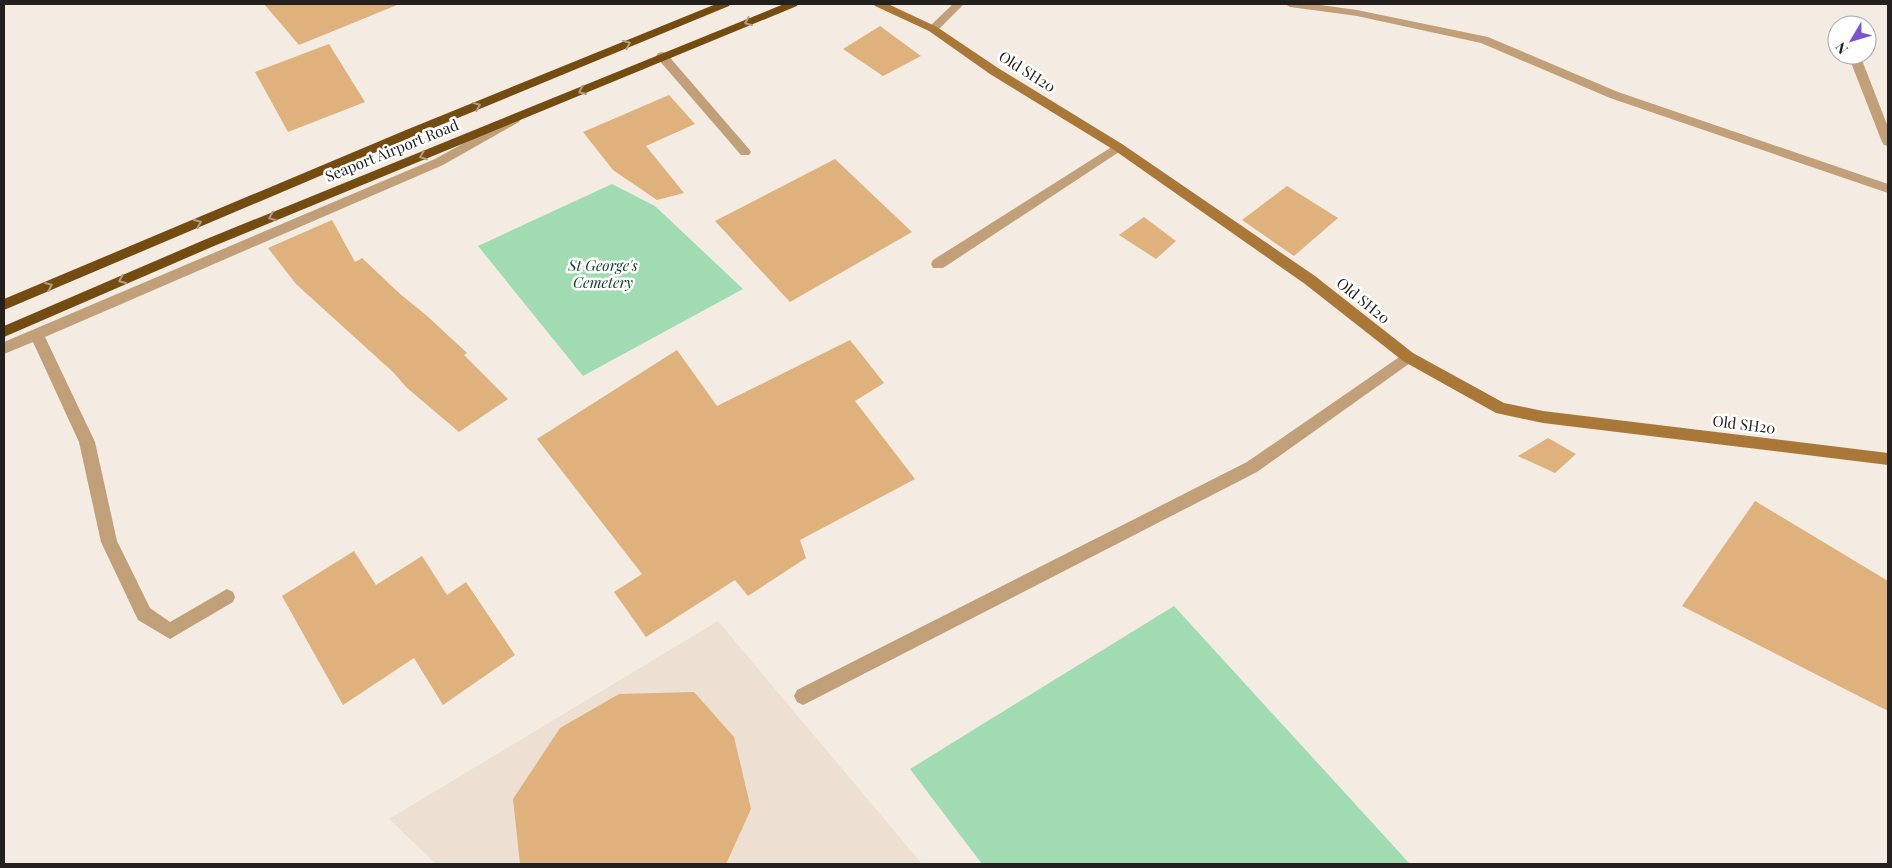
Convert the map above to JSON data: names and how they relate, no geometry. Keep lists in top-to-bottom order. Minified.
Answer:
{"streets":{"highway":["Seaport Airport Road"],"main road":["Old SH20"]},"parks":["St George's Cemetery"],"north":"bottom left"}
